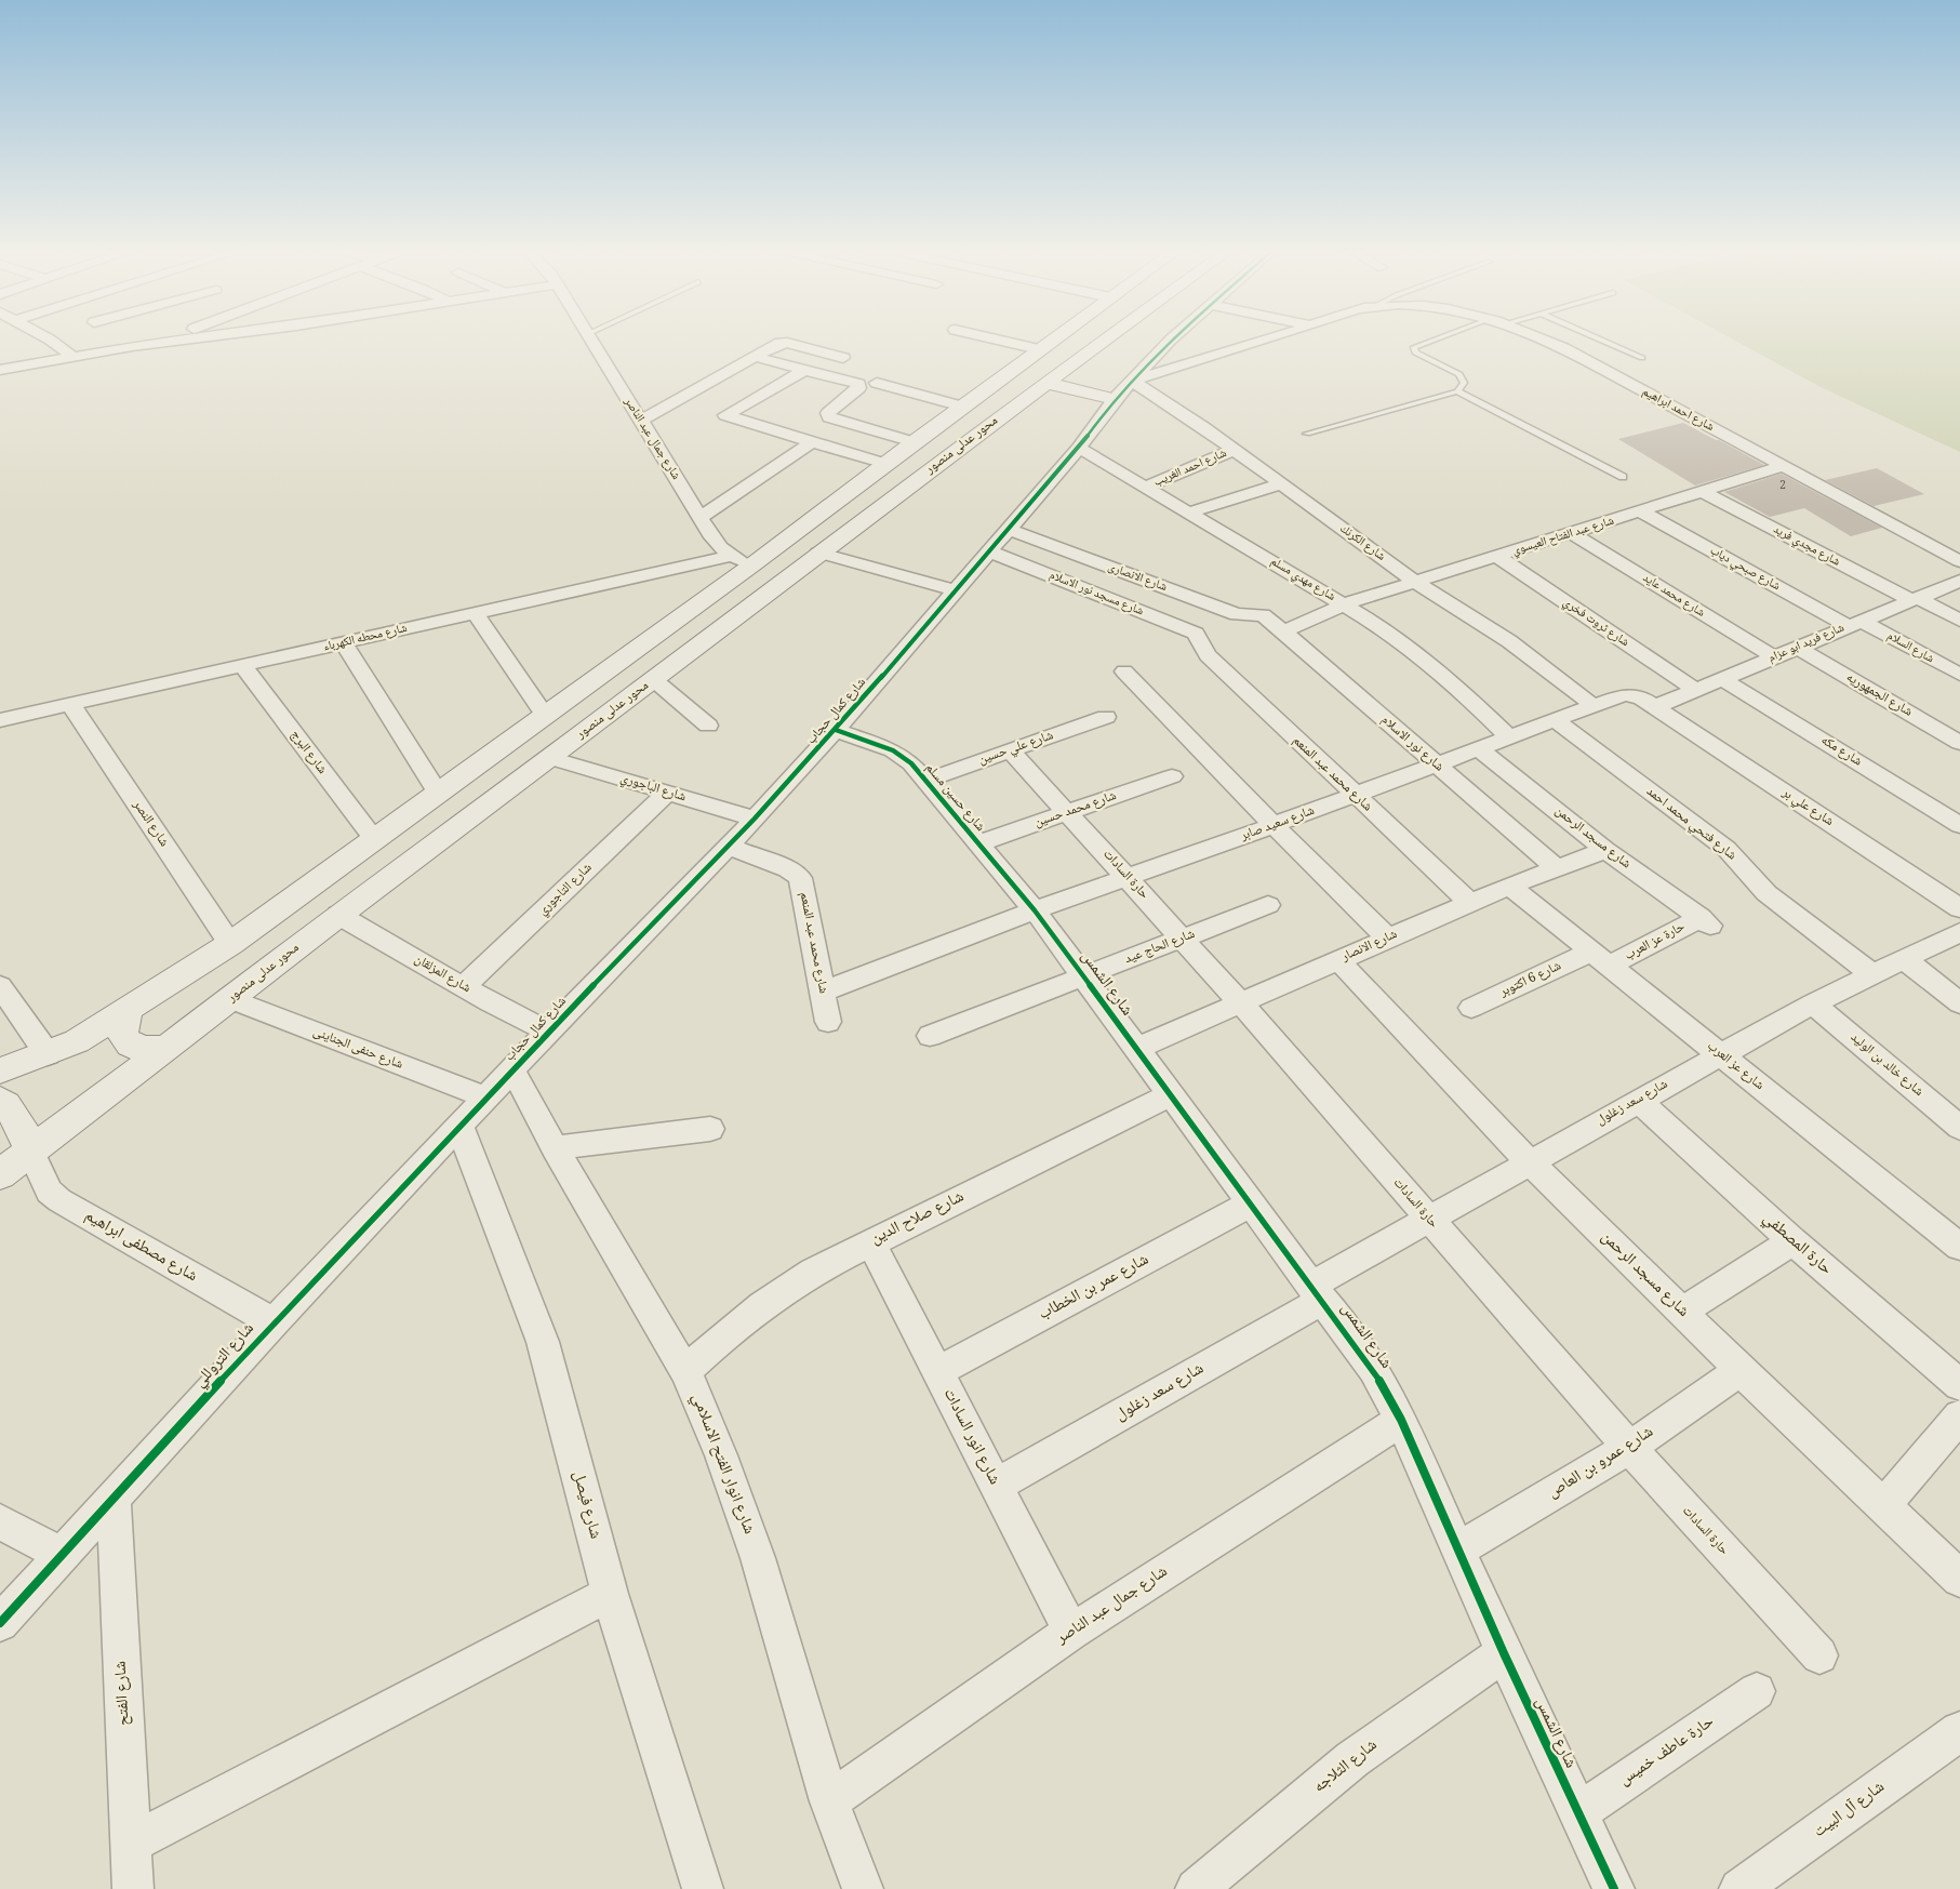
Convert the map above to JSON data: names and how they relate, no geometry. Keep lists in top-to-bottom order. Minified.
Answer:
{"streets":{"main road":["محور عدلى منصور"],"street":["شارع احمد ابراهيم","شارع جمال عبد الناصر","شارع احمد الغريب","شارع عبد الفتاح العيسوي","شارع الكرنك","شارع مجدي فريد","شارع صبحي دياب","شارع الانصارى","شارع مهدي مسلم","شارع مسجد نور الاسلام","شارع محمد عايد","شارع ثروت فخري","شارع محطه الكهرباء","شارع فريد ابو عزام","شارع السلام","شارع الجمهوريه","شارع كمال حجاب","شارع نور الاسلام","شارع علي حسين","شارع مكه","شارع البرج","شارع محمد عبد المنعم","شارع الباجوري","شارع حسين مسلم","شارع علي بر","شارع محمد حسين","شارع النصر","شارع سعيد صابر","شارع فتحي محمد احمد","شارع مسجد الرحمن","حارة السادات","شارع التاجوري","حارة عز العرب","شارع الانصار","شارع الحاج عيد","شارع المزلقان","شارع 6 اكتوبر","شارع الشمس","شارع حنفى الجناينى","شارع خالد بن الوليد","شارع عز العرب","شارع سعد زغلول","شارع صلاح الدين","حارة المصطفي","شارع مصطفى ابراهيم","شارع عمر بن الخطاب","شارع التروللي","شارع انور السادات","شارع عمرو بن العاص","شارع انوار الفتح الاسلامي","شارع فيصل","شارع الفتح","حارة عاطف خميس","شارع الثلاجه","شارع آل البيت"]},"crossings":[["شارع احمد ابراهيم","شارع عبد الفتاح العيسوي"],["شارع احمد ابراهيم","شارع الكرنك"],["شارع احمد ابراهيم","شارع كمال حجاب"],["شارع جمال عبد الناصر","شارع محطه الكهرباء"],["شارع جمال عبد الناصر","شارع الشمس"],["شارع جمال عبد الناصر","شارع انور السادات"],["شارع جمال عبد الناصر","شارع انوار الفتح الاسلامي"],["محور عدلى منصور","شارع الباجوري"],["محور عدلى منصور","شارع المزلقان"],["محور عدلى منصور","شارع حنفى الجناينى"],["محور عدلى منصور","شارع مصطفى ابراهيم"],["شارع احمد الغريب","شارع الكرنك"],["شارع احمد الغريب","شارع مهدي مسلم"],["شارع عبد الفتاح العيسوي","شارع الكرنك"],["شارع عبد الفتاح العيسوي","شارع مجدي فريد"],["شارع عبد الفتاح العيسوي","شارع صبحي دياب"],["شارع عبد الفتاح العيسوي","شارع مهدي مسلم"],["شارع عبد الفتاح العيسوي","شارع محمد عايد"],["شارع عبد الفتاح العيسوي","شارع ثروت فخري"],["شارع عبد الفتاح العيسوي","شارع نور الاسلام"],["شارع الكرنك","شارع كمال حجاب"],["شارع الكرنك","شارع سعيد صابر"],["شارع مجدي فريد","شارع فريد ابو عزام"],["شارع صبحي دياب","شارع فريد ابو عزام"],["شارع صبحي دياب","شارع السلام"],["شارع الانصارى","شارع كمال حجاب"],["شارع الانصارى","شارع نور الاسلام"],["شارع مهدي مسلم","شارع كمال حجاب"],["شارع مهدي مسلم","شارع سعيد صابر"],["شارع مسجد نور الاسلام","شارع كمال حجاب"],["شارع مسجد نور الاسلام","شارع محمد عبد المنعم"],["شارع محمد عايد","شارع فريد ابو عزام"],["شارع ثروت فخري","شارع فريد ابو عزام"],["شارع محطه الكهرباء","شارع البرج"],["شارع محطه الكهرباء","شارع النصر"],["شارع فريد ابو عزام","شارع السلام"],["شارع فريد ابو عزام","شارع الجمهوريه"],["شارع فريد ابو عزام","شارع مكه"],["شارع فريد ابو عزام","شارع علي بر"],["شارع فريد ابو عزام","شارع سعيد صابر"],["شارع كمال حجاب","شارع محمد عبد المنعم"],["شارع كمال حجاب","شارع الباجوري"],["شارع كمال حجاب","شارع حسين مسلم"],["شارع كمال حجاب","شارع المزلقان"],["شارع كمال حجاب","شارع حنفى الجناينى"],["شارع كمال حجاب","شارع التروللي"],["شارع كمال حجاب","شارع انوار الفتح الاسلامي"],["شارع كمال حجاب","شارع فيصل"],["شارع نور الاسلام","شارع سعيد صابر"],["شارع نور الاسلام","شارع الانصار"],["شارع علي حسين","شارع حسين مسلم"],["شارع علي حسين","حارة السادات"],["شارع محمد عبد المنعم","شارع سعيد صابر"],["شارع محمد عبد المنعم","شارع الانصار"],["شارع الباجوري","شارع التاجوري"],["شارع حسين مسلم","شارع محمد حسين"],["شارع حسين مسلم","شارع سعيد صابر"],["شارع حسين مسلم","شارع الشمس"],["شارع علي بر","شارع سعيد صابر"],["شارع محمد حسين","حارة السادات"],["شارع سعيد صابر","شارع فتحي محمد احمد"],["شارع سعيد صابر","شارع مسجد الرحمن"],["شارع سعيد صابر","حارة السادات"],["شارع سعيد صابر","شارع الشمس"],["شارع فتحي محمد احمد","شارع سعد زغلول"],["شارع مسجد الرحمن","حارة عز العرب"],["شارع مسجد الرحمن","شارع الانصار"],["شارع مسجد الرحمن","شارع سعد زغلول"],["شارع مسجد الرحمن","شارع عمرو بن العاص"],["حارة السادات","شارع الانصار"],["حارة السادات","شارع الحاج عيد"],["حارة السادات","شارع سعد زغلول"],["حارة السادات","شارع عمرو بن العاص"],["شارع التاجوري","شارع المزلقان"],["حارة عز العرب","شارع 6 اكتوبر"],["حارة عز العرب","شارع عز العرب"],["شارع الانصار","شارع الشمس"],["شارع الانصار","شارع عز العرب"],["شارع الحاج عيد","شارع الشمس"],["شارع 6 اكتوبر","شارع عز العرب"],["شارع الشمس","شارع سعد زغلول"],["شارع الشمس","شارع صلاح الدين"],["شارع الشمس","شارع عمر بن الخطاب"],["شارع الشمس","شارع عمرو بن العاص"],["شارع الشمس","حارة عاطف خميس"],["شارع الشمس","شارع الثلاجه"],["شارع حنفى الجناينى","شارع التروللي"],["شارع حنفى الجناينى","شارع فيصل"],["شارع خالد بن الوليد","شارع سعد زغلول"],["شارع عز العرب","شارع سعد زغلول"],["شارع سعد زغلول","حارة المصطفي"],["شارع سعد زغلول","شارع انور السادات"],["شارع صلاح الدين","شارع انور السادات"],["شارع صلاح الدين","شارع انوار الفتح الاسلامي"],["شارع مصطفى ابراهيم","شارع التروللي"],["شارع عمر بن الخطاب","شارع انور السادات"],["شارع التروللي","شارع فيصل"],["شارع التروللي","شارع الفتح"]],"house_numbers":["2"]}
